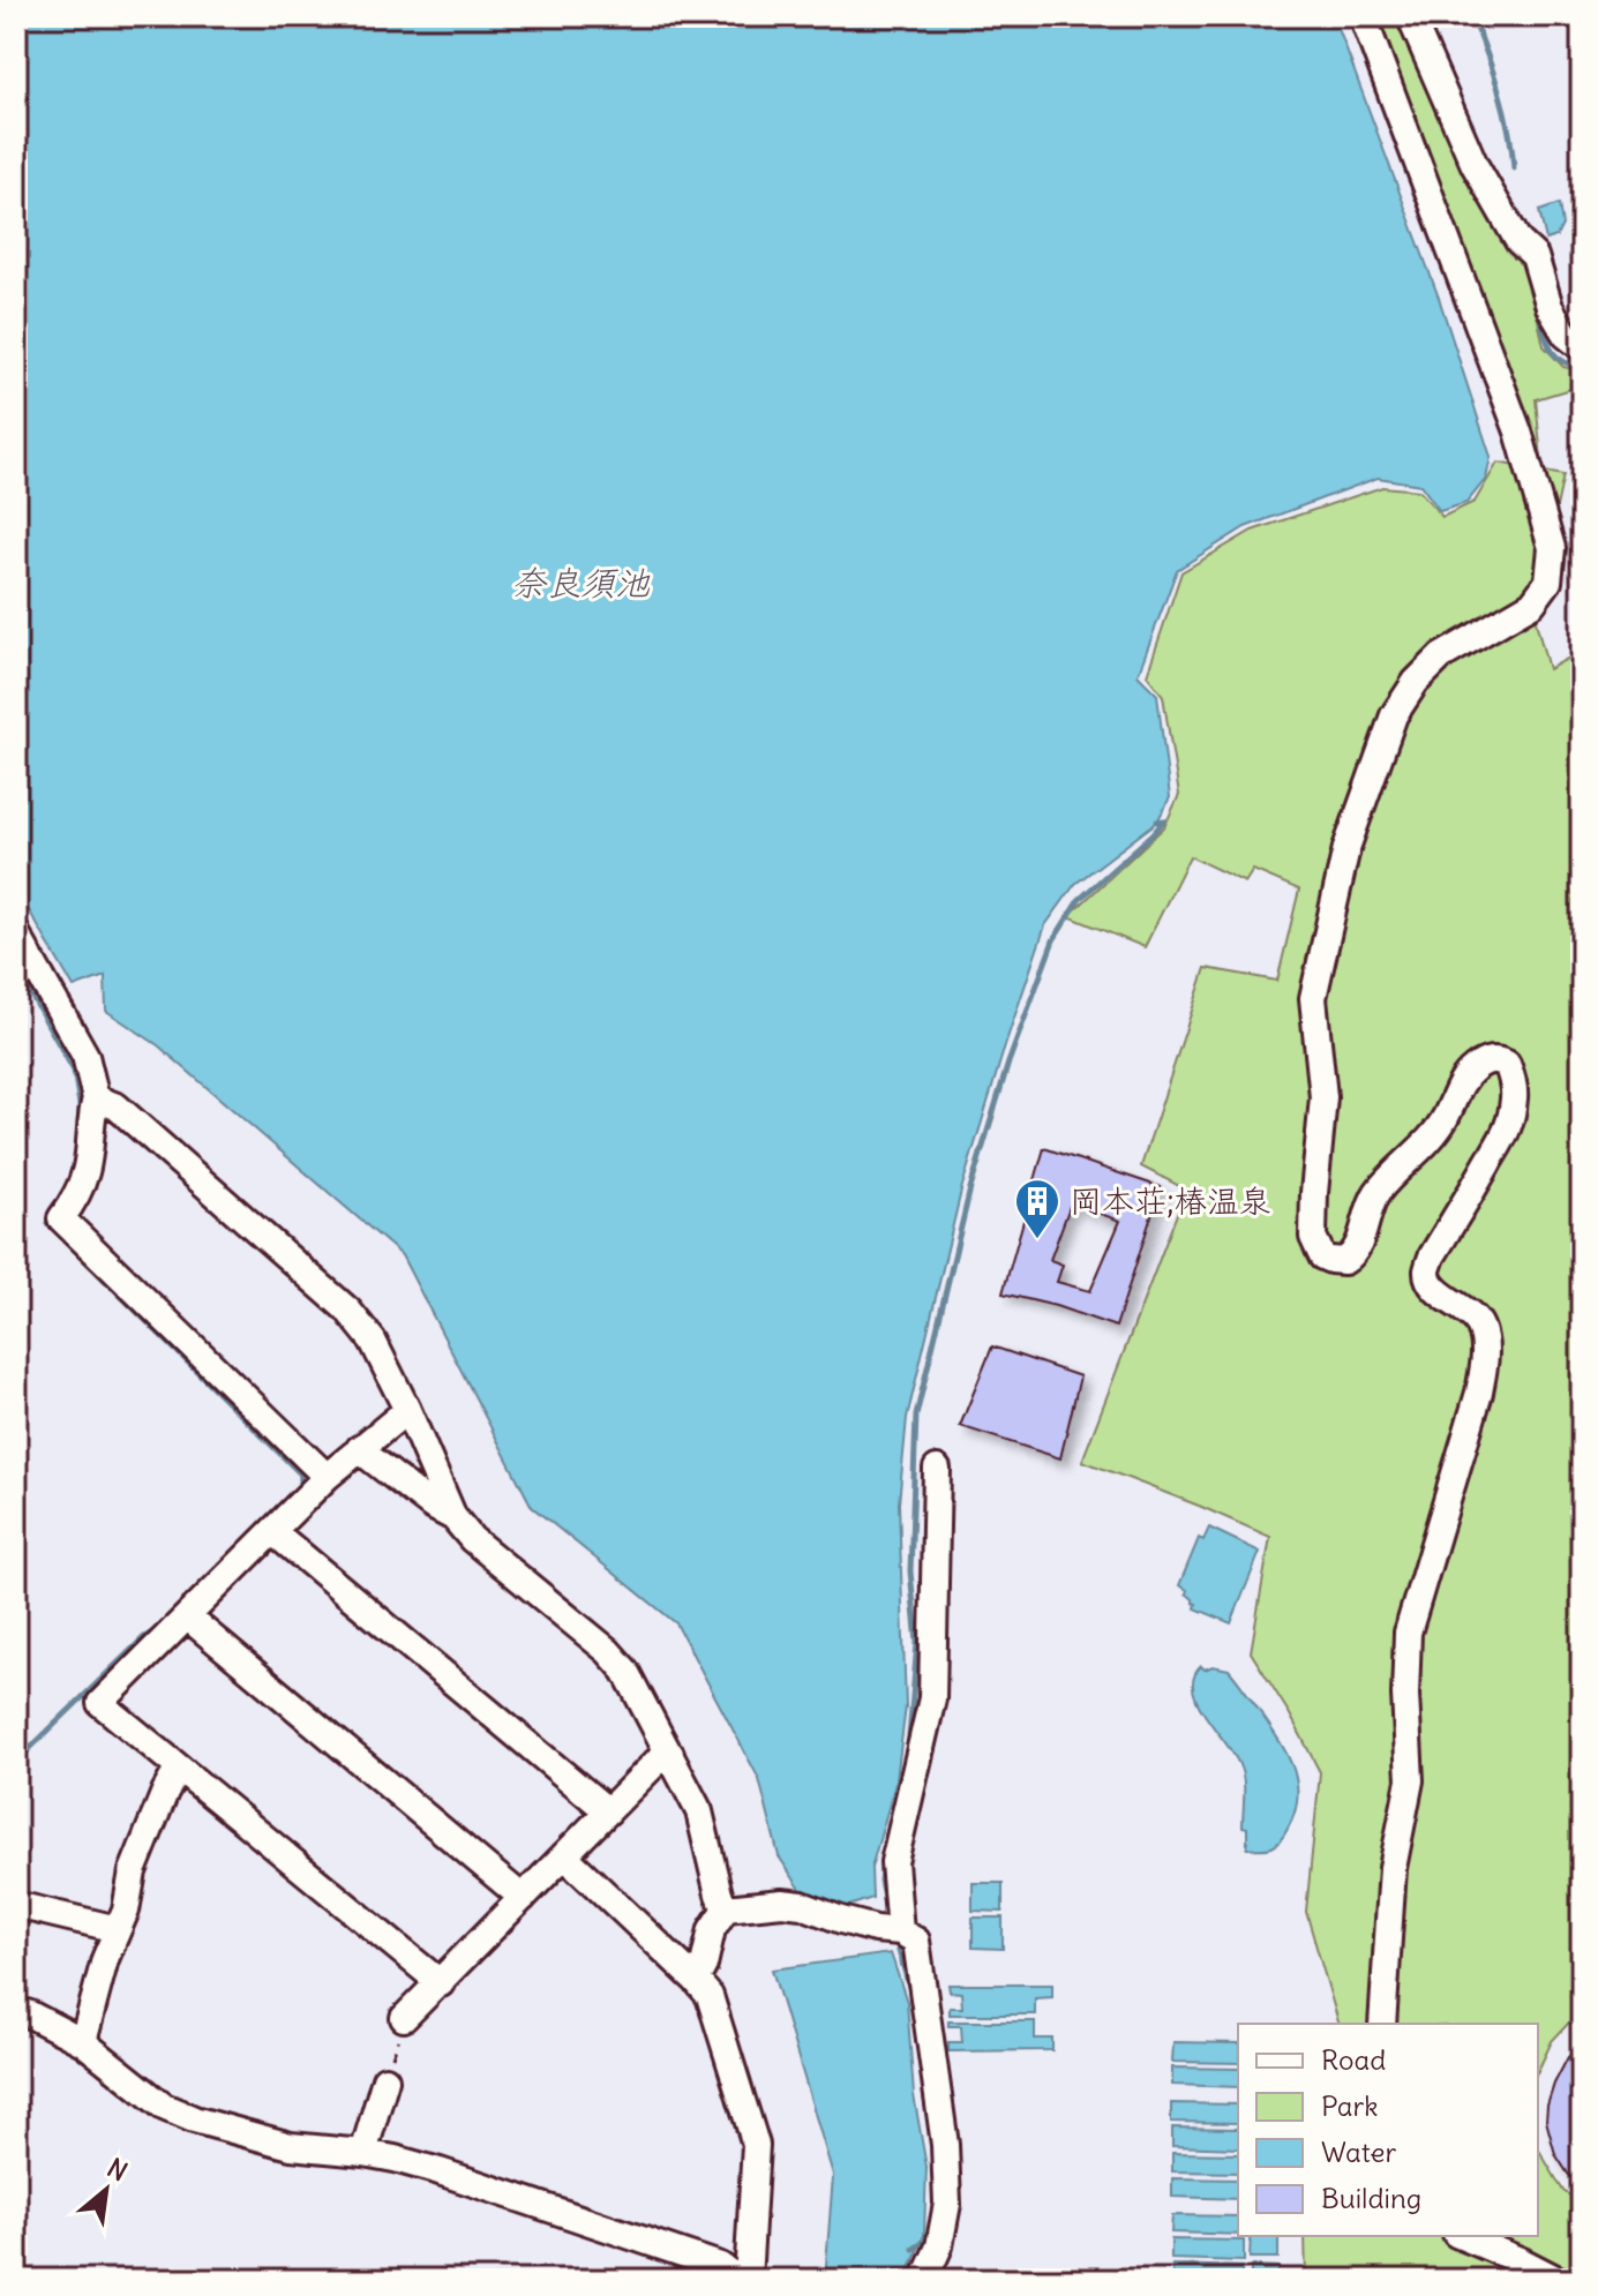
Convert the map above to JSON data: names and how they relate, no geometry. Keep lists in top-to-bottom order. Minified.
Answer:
{"water":["奈良須池"],"places":{"building":["岡本荘;椿温泉"]},"legend":["Road","Park","Water","Building"],"north":"top right"}
